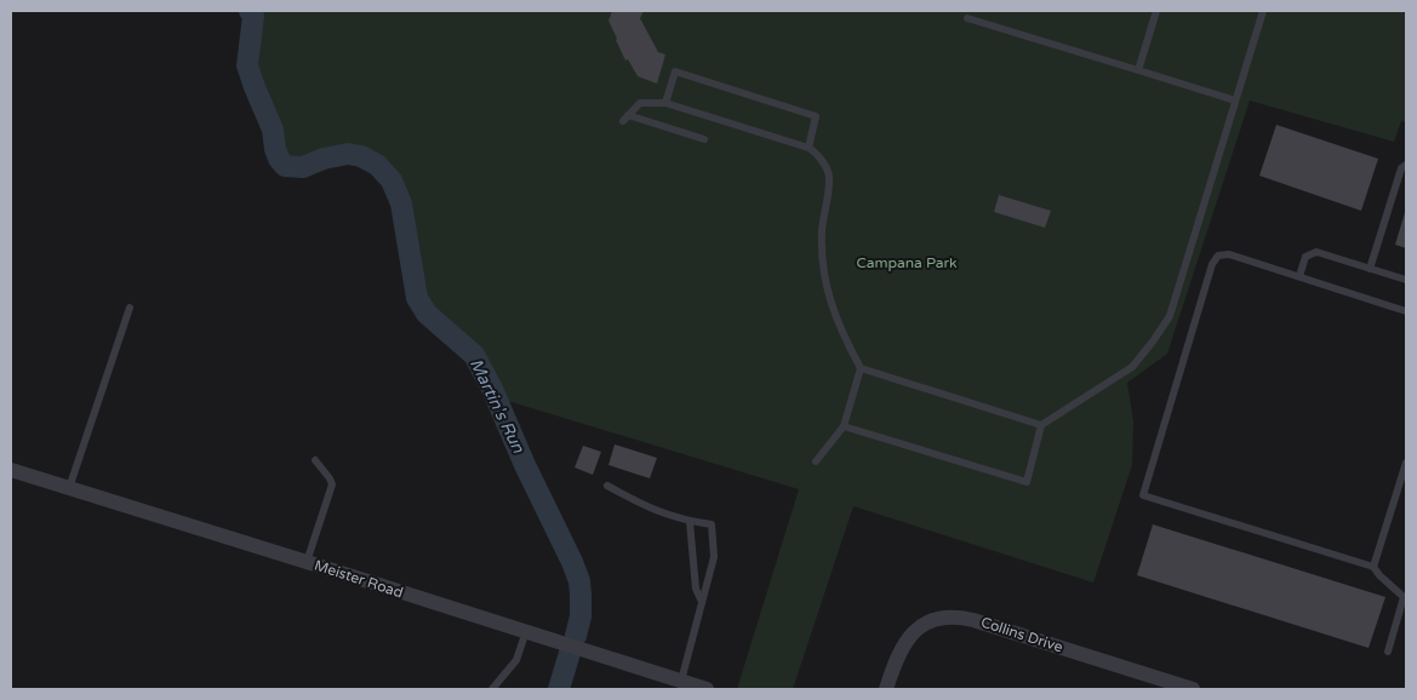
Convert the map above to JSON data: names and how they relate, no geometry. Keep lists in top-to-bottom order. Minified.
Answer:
{"streets":{"street":["Meister Road","Collins Drive"]},"water":["Martin's Run"],"parks":["Campana Park"]}
